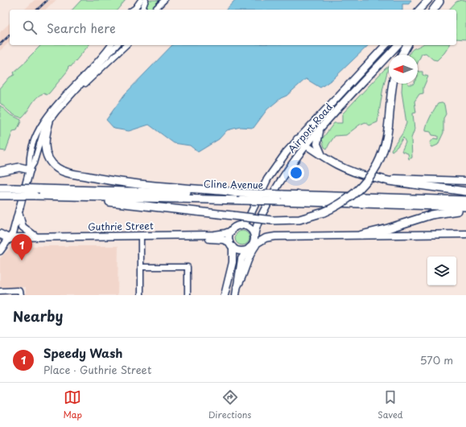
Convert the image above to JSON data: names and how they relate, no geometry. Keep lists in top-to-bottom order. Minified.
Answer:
{"streets":{"highway":["Cline Avenue"],"main road":["Airport Road","Guthrie Street"]},"crossings":[["Airport Road","Guthrie Street"]],"north":"left","page":{"search":"Search here","pins":"1","heading":"Nearby","list":[{"mark":"1","name":"Speedy Wash","note":"Place · Guthrie Street","value":"570 m"}],"nav":["Map","Directions","Saved"]}}
